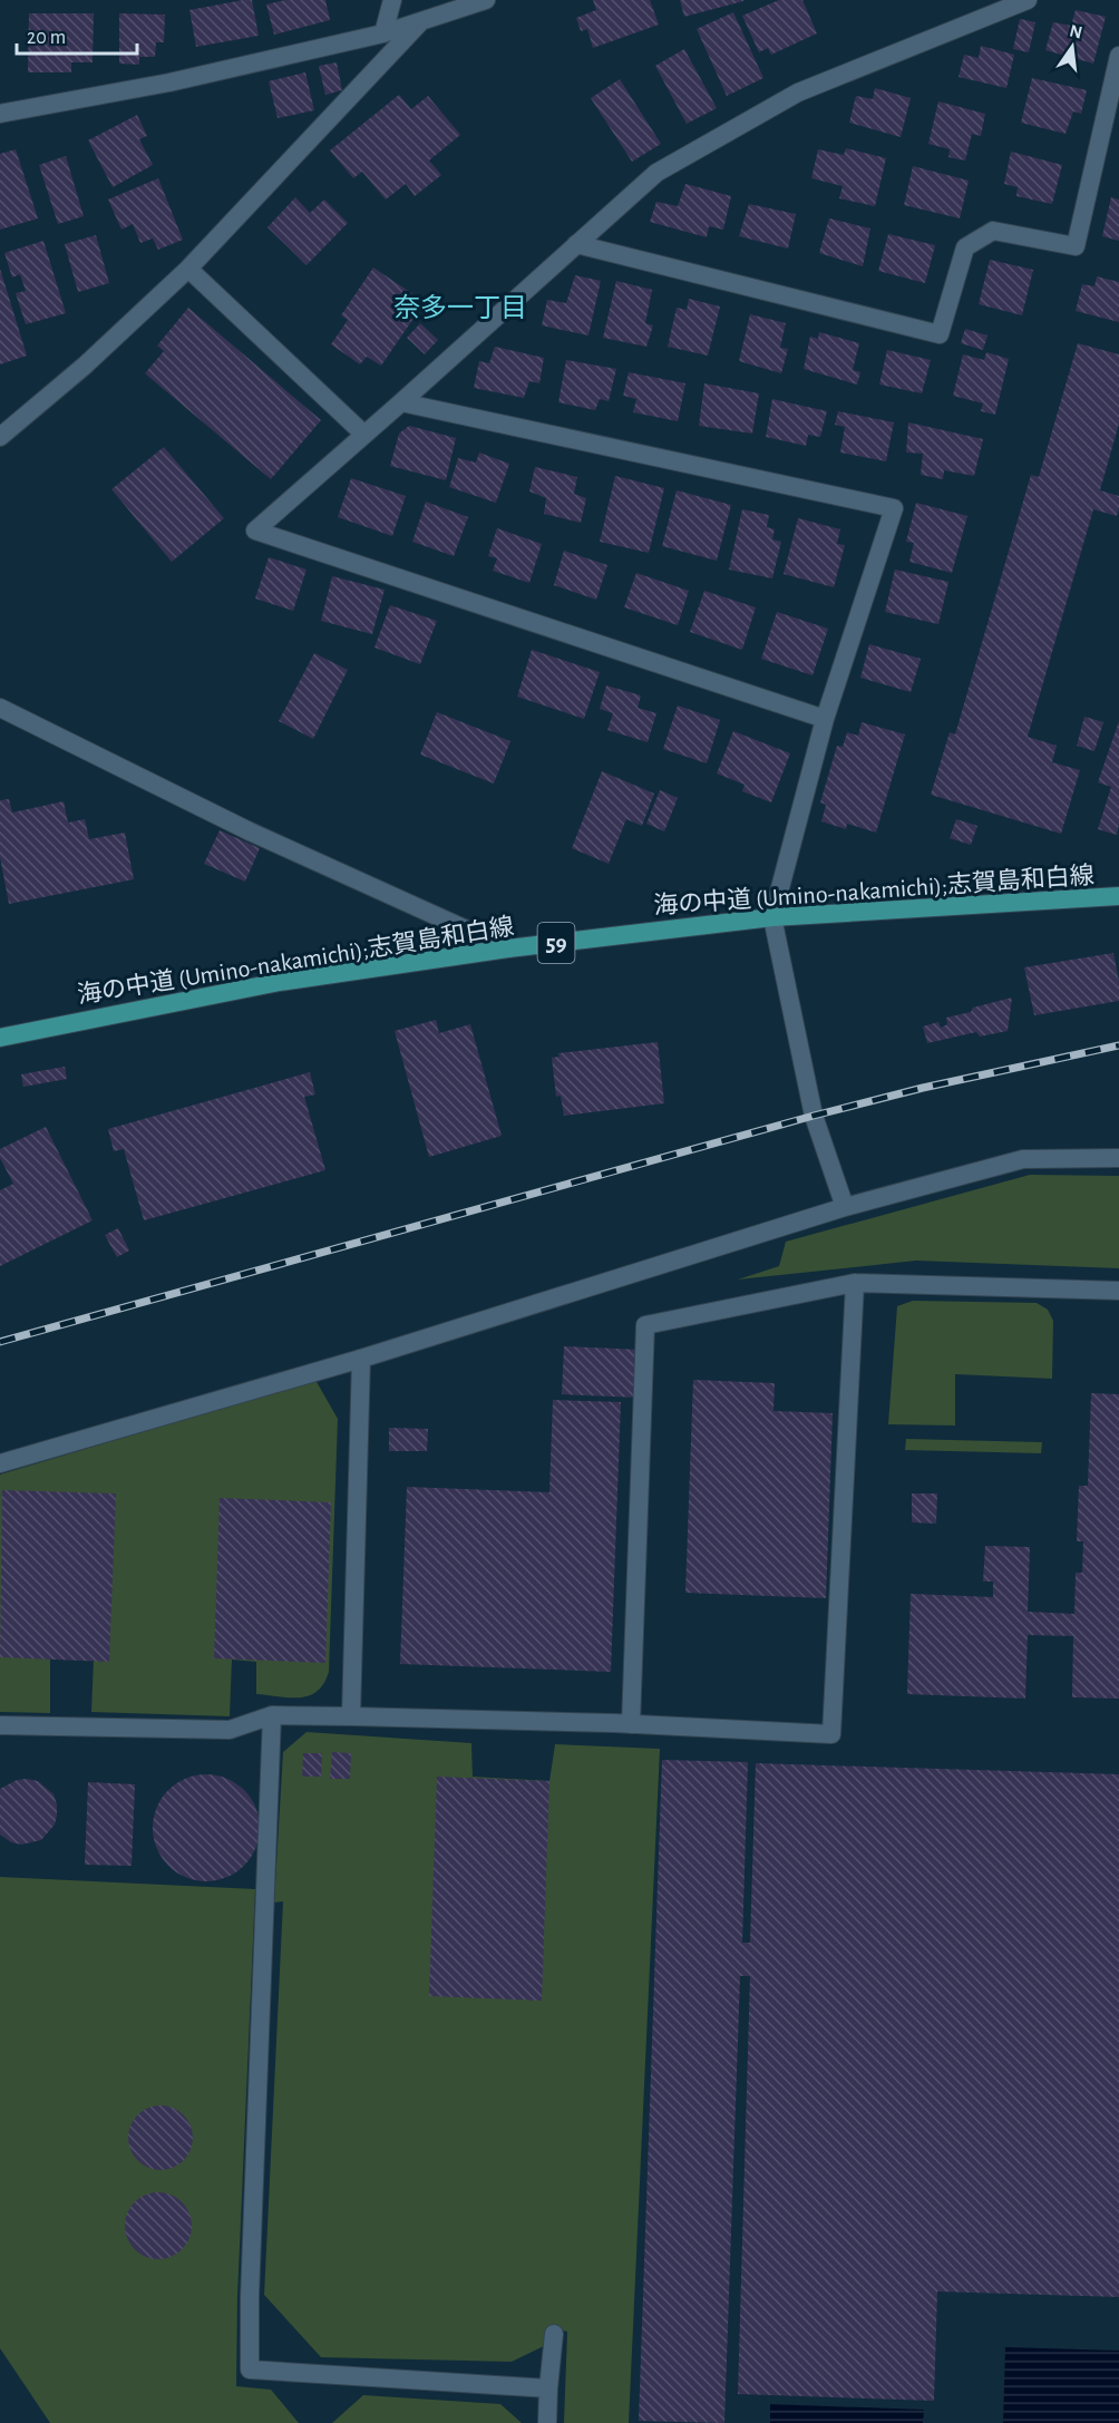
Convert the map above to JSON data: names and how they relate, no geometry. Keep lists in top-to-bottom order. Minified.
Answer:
{"streets":{"main road":["海の中道 (Umino-nakamichi);志賀島和白線","59"]},"districts":["奈多一丁目"],"scale_bar":"20 m","north":"top"}
